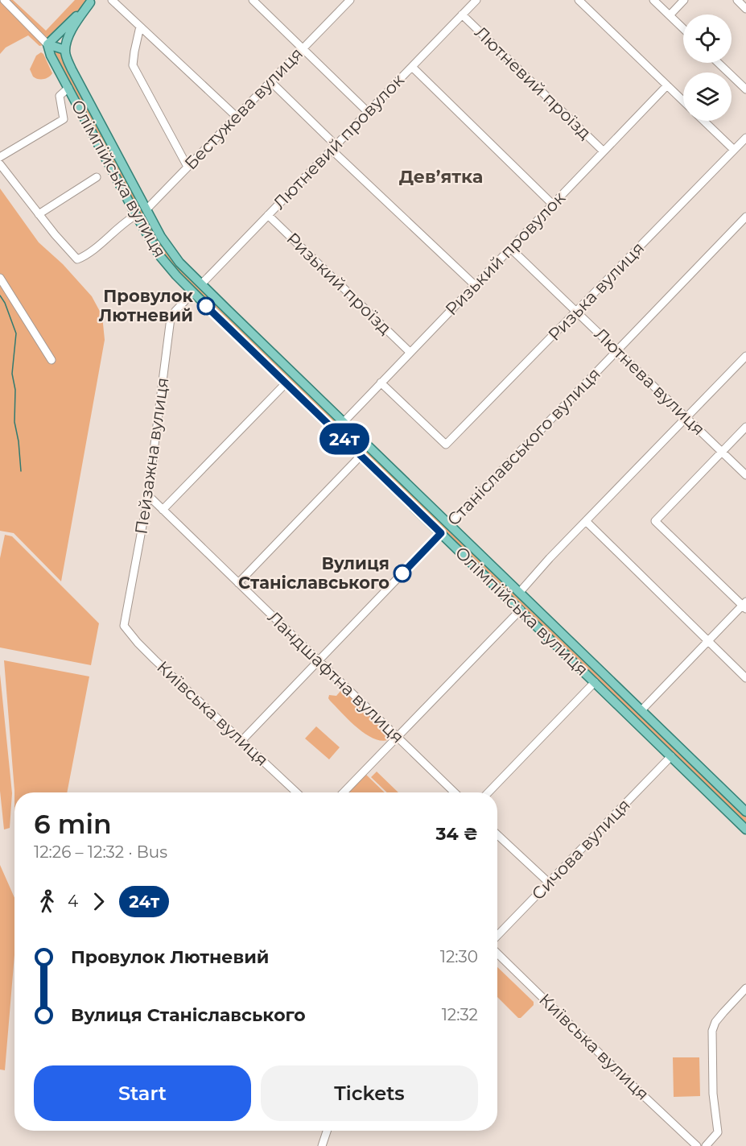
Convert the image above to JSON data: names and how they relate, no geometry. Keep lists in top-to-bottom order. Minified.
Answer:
{"streets":{"main road":["Бестужева вулиця","Олімпійська вулиця","Станіславського вулиця"],"street":["Лютневий проїзд","Лютневий провулок","Ризький провулок","Ризький проїзд","Ризька вулиця","Лютнева вулиця","Пейзажна вулиця","Ландшафтна вулиця","Київська вулиця","Сичова вулиця"]},"crossings":[["Лютневий проїзд","Лютневий провулок"],["Лютневий проїзд","Ризький провулок"],["Бестужева вулиця","Олімпійська вулиця"],["Лютневий провулок","Олімпійська вулиця"],["Лютневий провулок","Ризький проїзд"],["Олімпійська вулиця","Ризький провулок"],["Олімпійська вулиця","Станіславського вулиця"],["Олімпійська вулиця","Пейзажна вулиця"],["Олімпійська вулиця","Сичова вулиця"],["Ризький провулок","Ризький проїзд"],["Ризький провулок","Ризька вулиця"],["Ризький провулок","Лютнева вулиця"],["Ризька вулиця","Лютнева вулиця"],["Лютнева вулиця","Станіславського вулиця"],["Станіславського вулиця","Ландшафтна вулиця"],["Станіславського вулиця","Київська вулиця"],["Пейзажна вулиця","Ландшафтна вулиця"],["Пейзажна вулиця","Київська вулиця"]],"districts":["Дев’ятка"],"places":["Провулок Лютневий","Вулиця Станіславського"],"lines":["bus line 24т"],"page":{"on_map":"24т","heading":["6 min","12:26 – 12:32 · Bus","34 ₴"],"legs":["4","24т"],"list":[{"name":"Провулок Лютневий","value":"12:30"},{"name":"Вулиця Станіславського","value":"12:32"}],"buttons":["Start","Tickets"]}}
